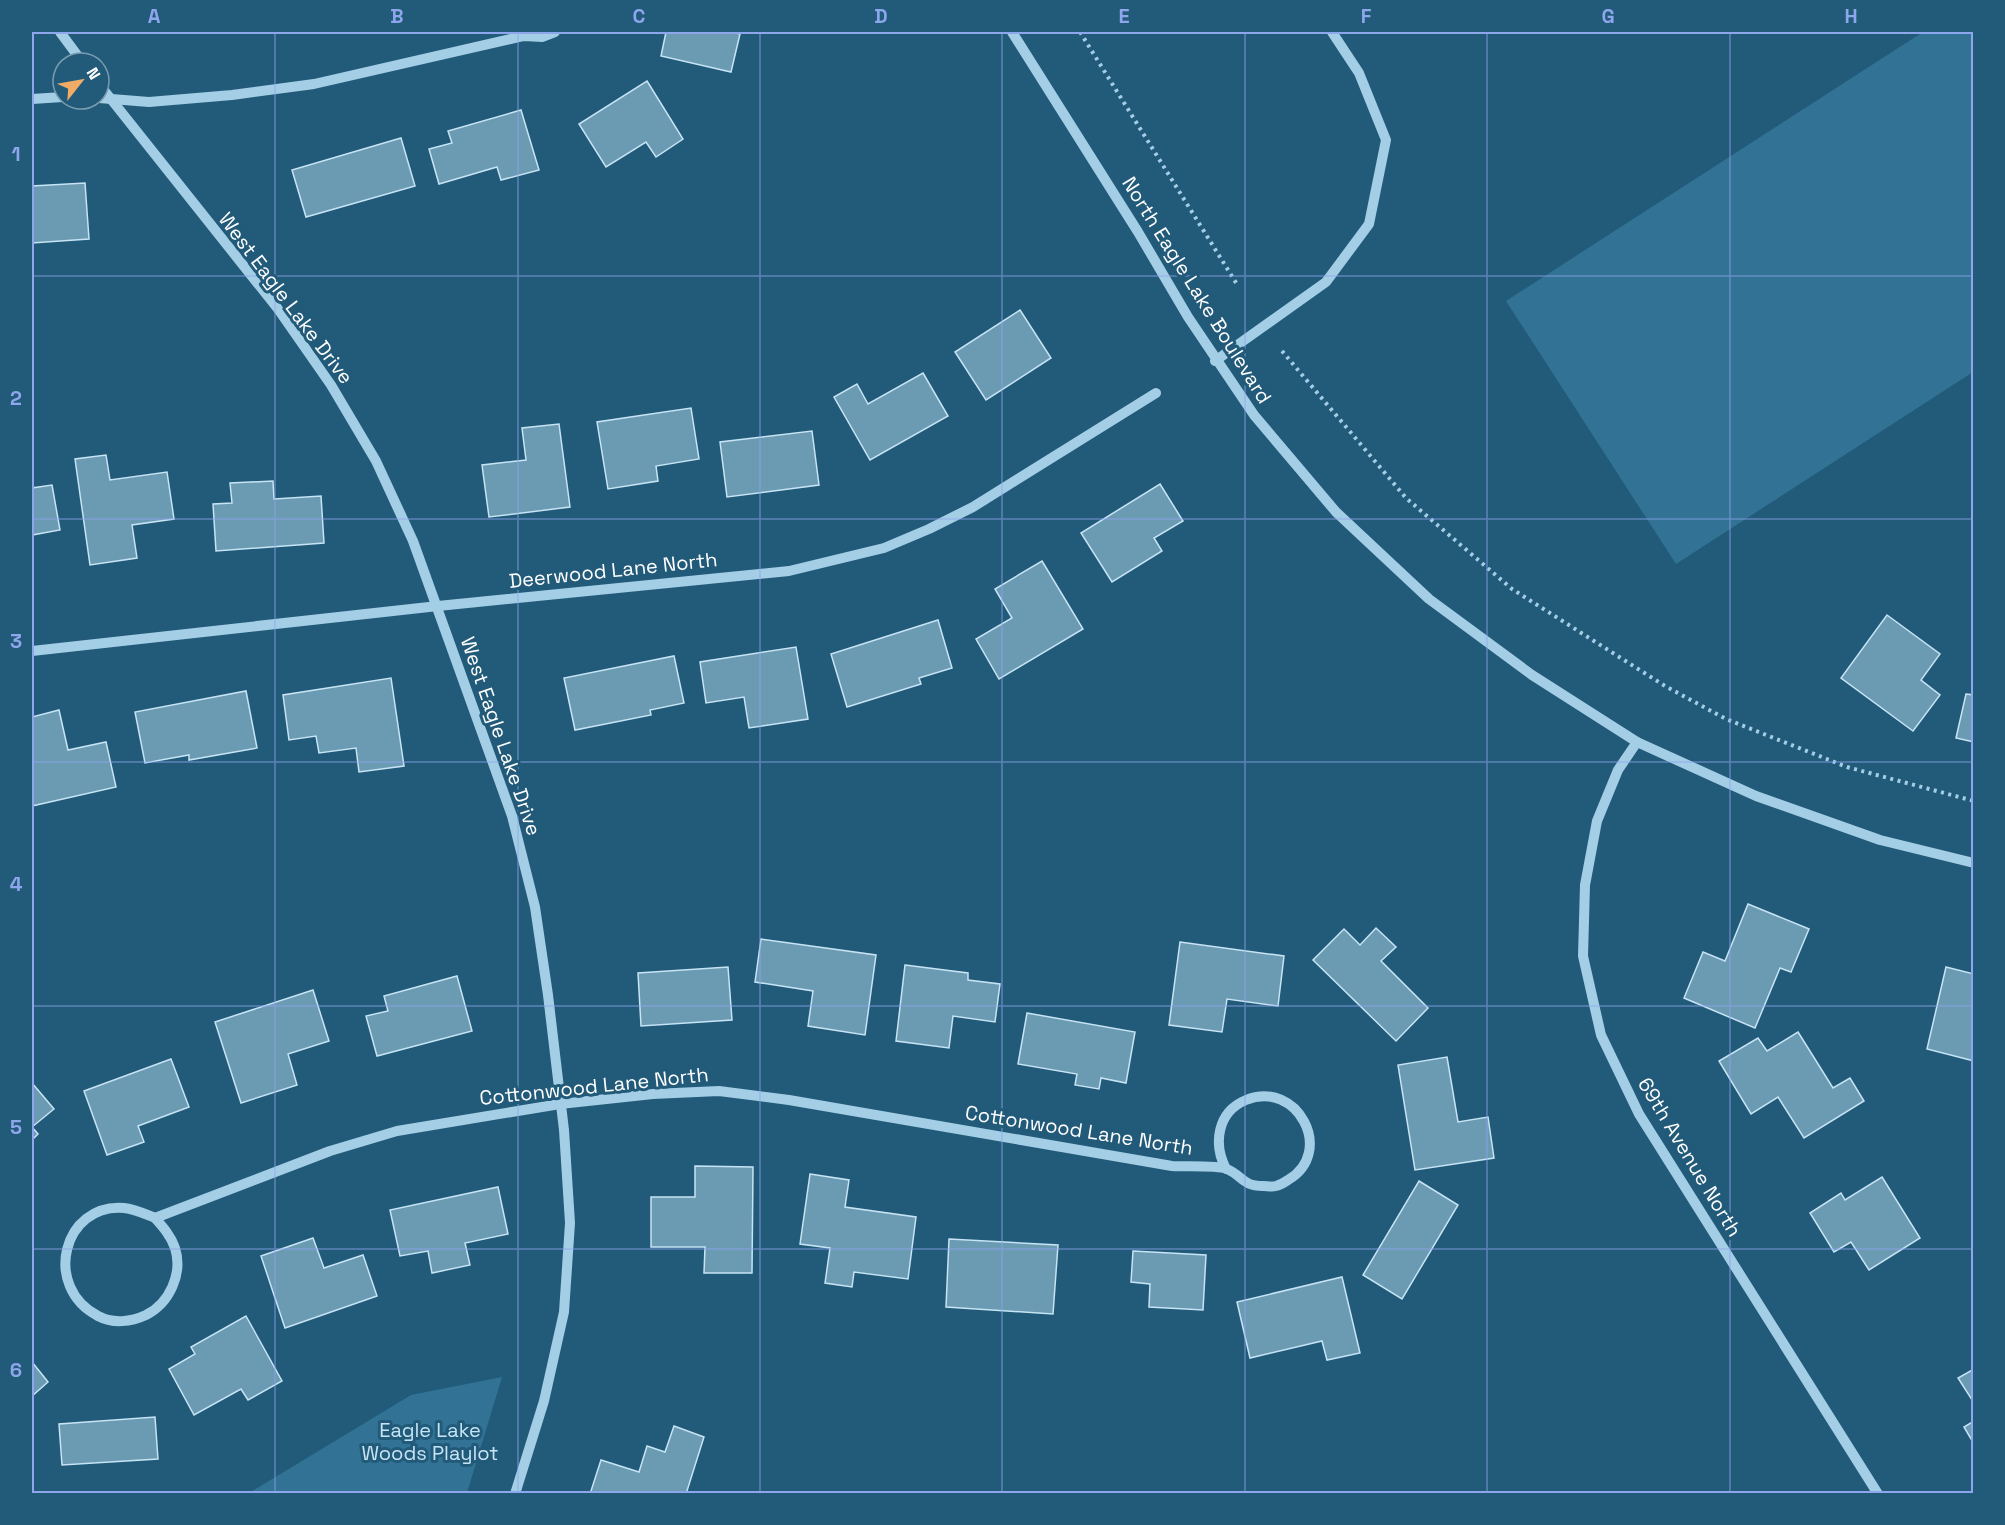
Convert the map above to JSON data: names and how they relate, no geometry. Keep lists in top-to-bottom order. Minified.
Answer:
{"streets":{"street":["North Eagle Lake Boulevard","West Eagle Lake Drive","Deerwood Lane North","Cottonwood Lane North","69th Avenue North"]},"crossings":[["North Eagle Lake Boulevard","69th Avenue North"],["West Eagle Lake Drive","Deerwood Lane North"],["West Eagle Lake Drive","Cottonwood Lane North"]],"parks":["Eagle Lake Woods Playlot"],"north":"top right","grid":{"columns":["A","B","C","D","E","F","G","H"],"rows":["1","2","3","4","5","6"]}}
